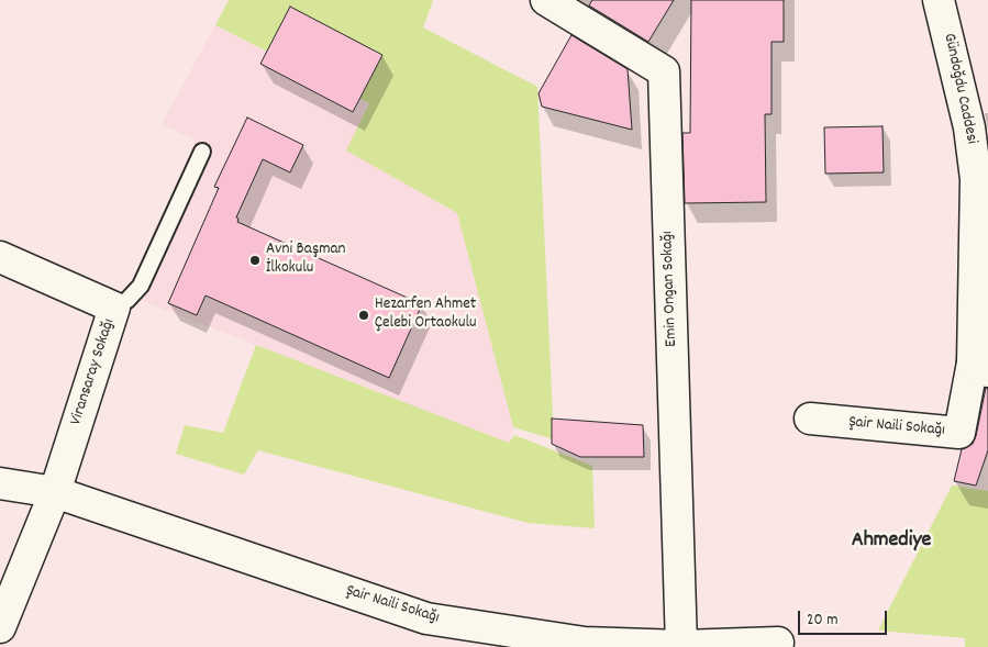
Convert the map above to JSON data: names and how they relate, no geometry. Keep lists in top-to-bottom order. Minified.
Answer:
{"streets":{"street":["Gündoğdu Caddesi","Emin Ongan Sokağı","Viransaray Sokağı","Şair Naili Sokağı"]},"crossings":[["Gündoğdu Caddesi","Şair Naili Sokağı"],["Emin Ongan Sokağı","Şair Naili Sokağı"],["Viransaray Sokağı","Şair Naili Sokağı"]],"districts":["Ahmediye"],"places":["Avni Başman İlkokulu","Hezarfen Ahmet Çelebi Ortaokulu"],"scale_bar":"20 m"}
